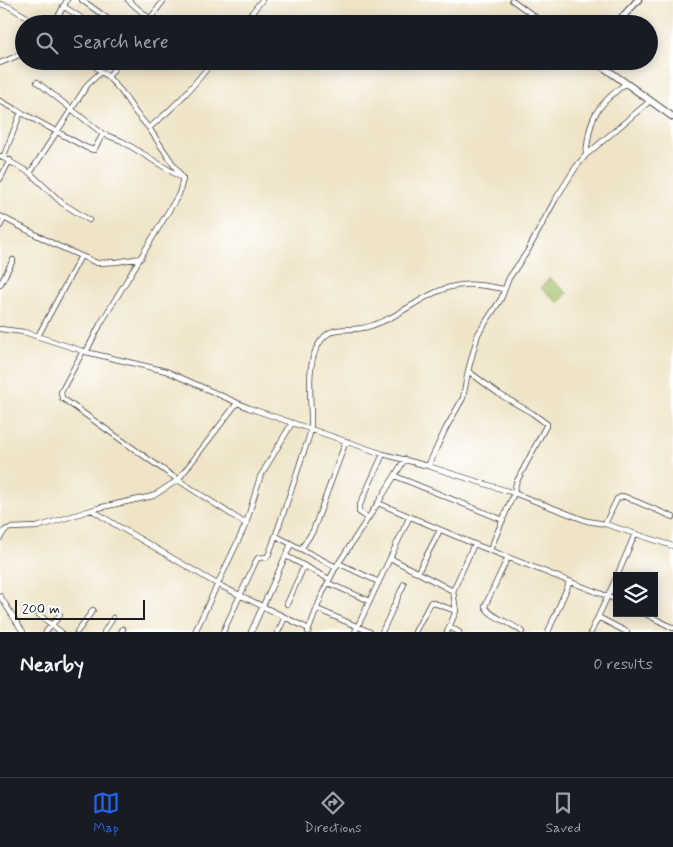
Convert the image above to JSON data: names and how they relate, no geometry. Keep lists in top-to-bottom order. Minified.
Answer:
{"scale_bar":"200 m","page":{"search":"Search here","scale":"200 m","heading":["Nearby","0 results"],"nav":["Map","Directions","Saved"]}}
